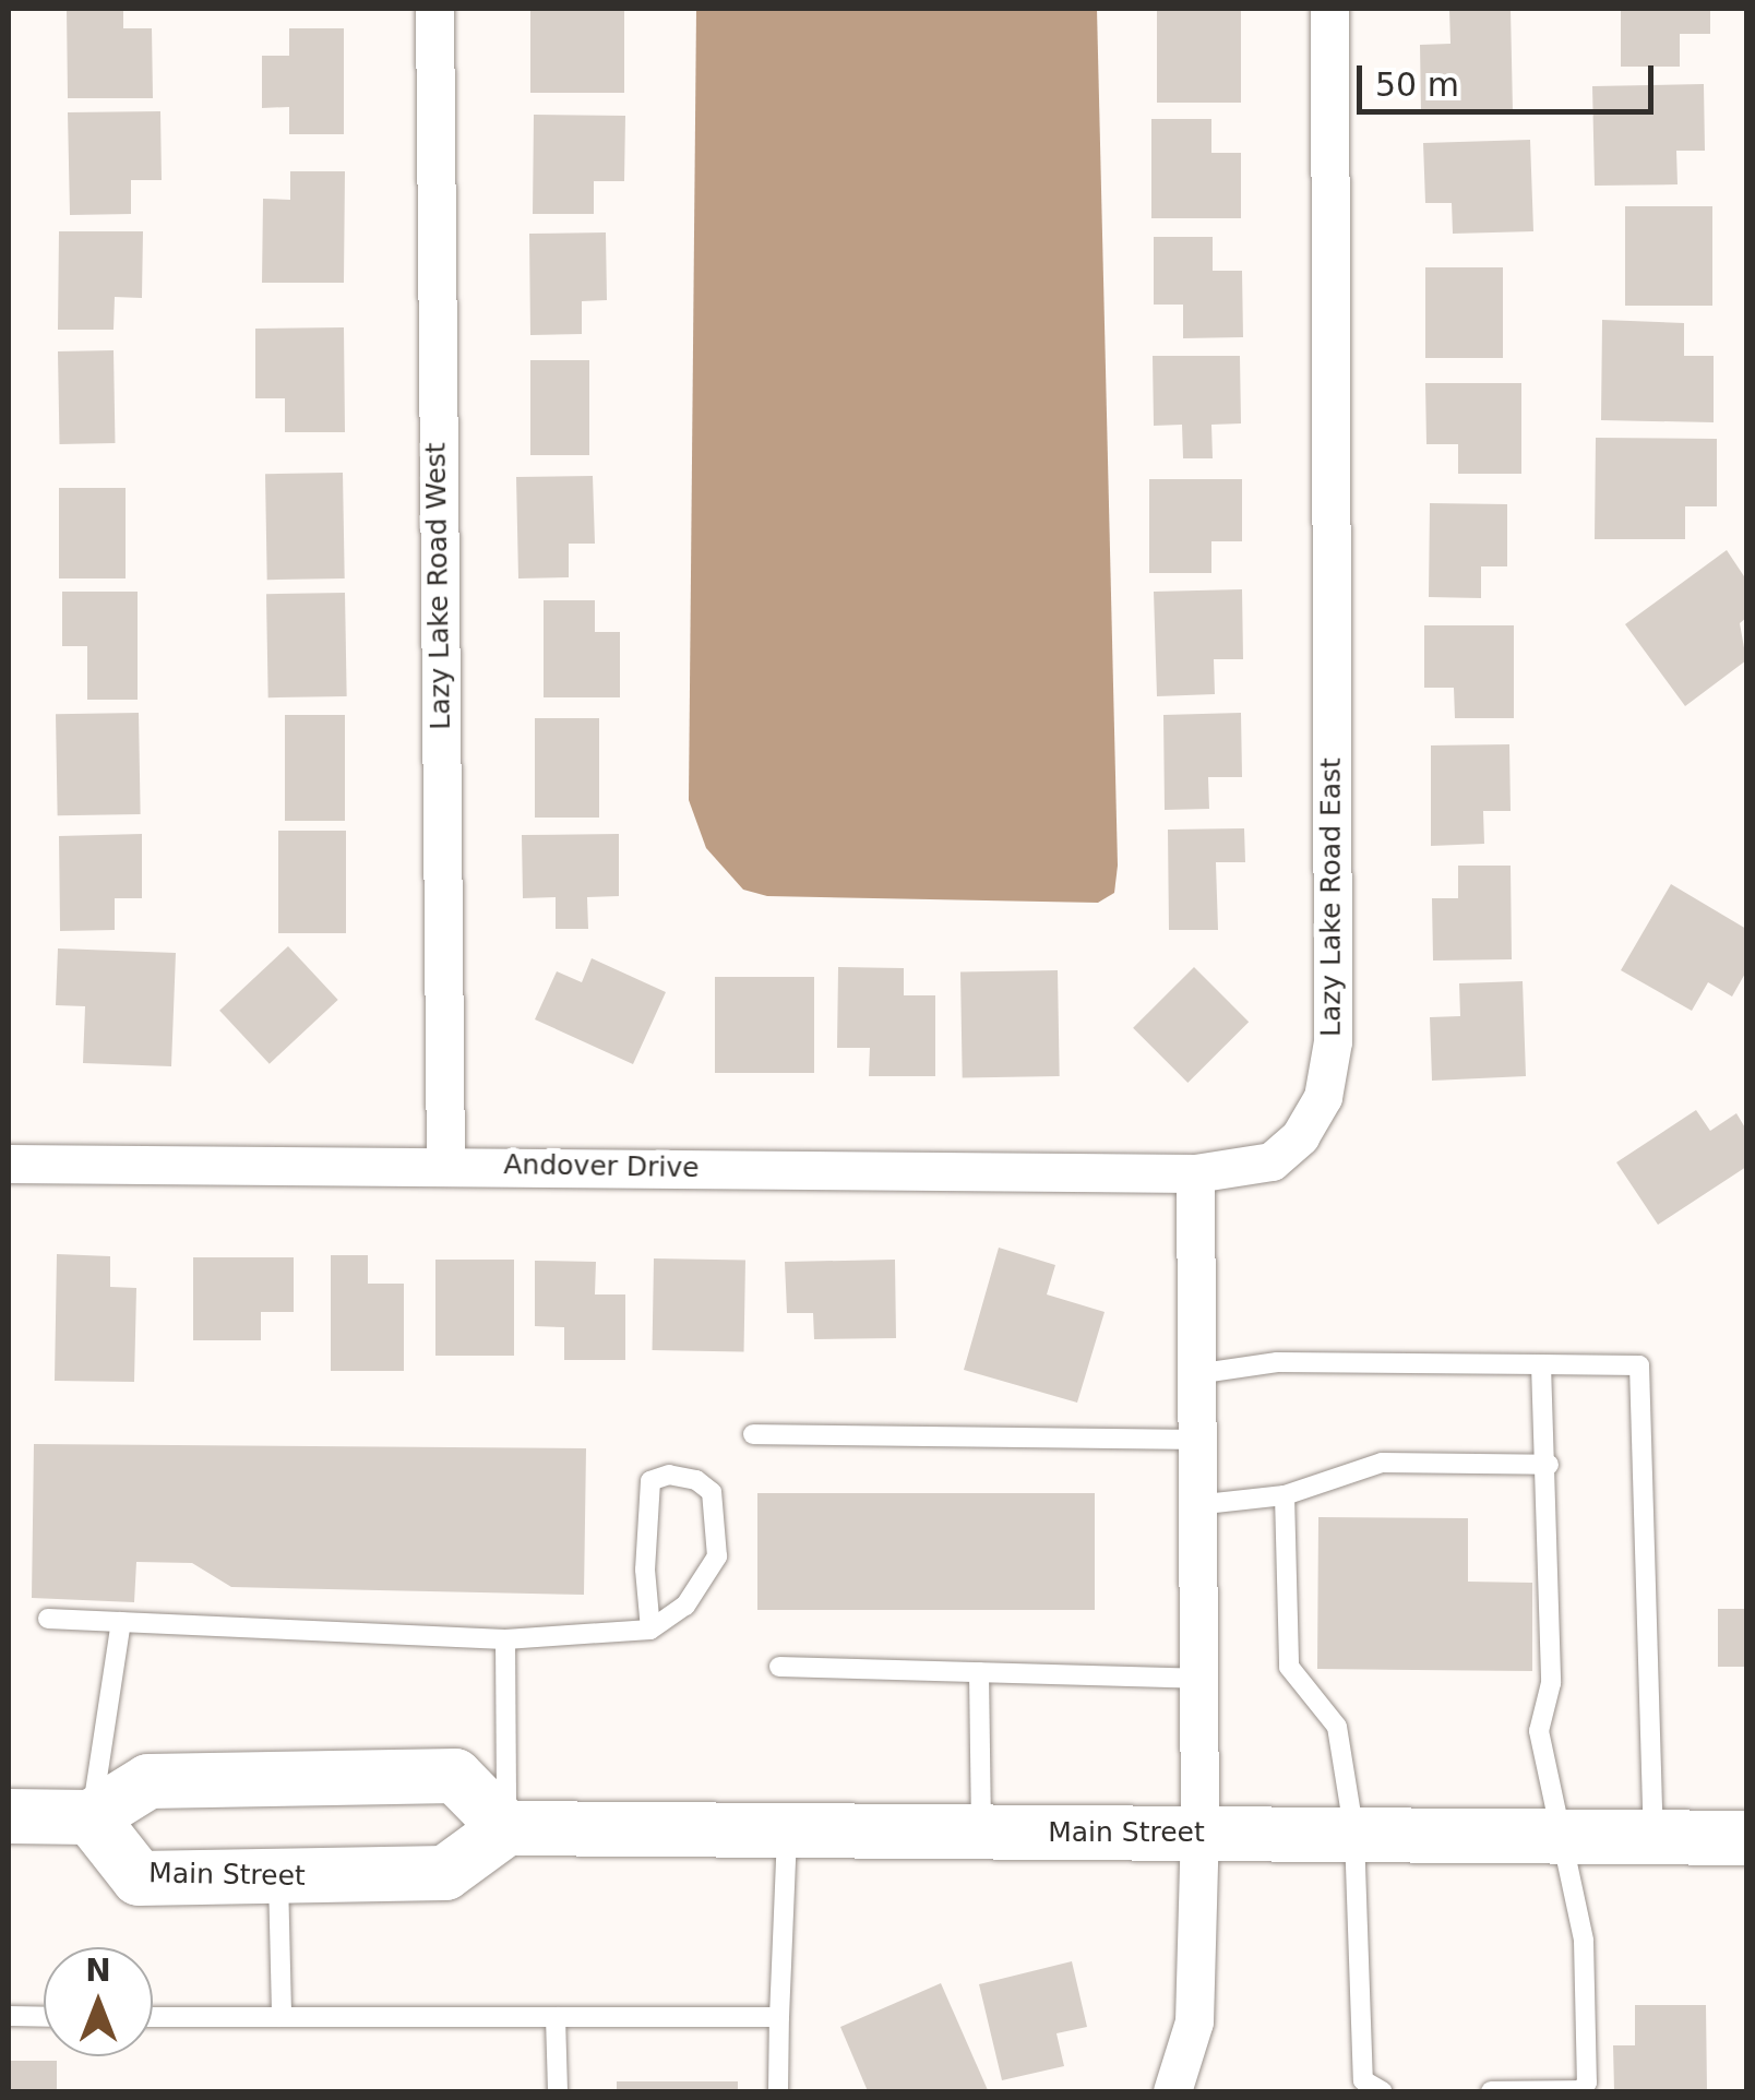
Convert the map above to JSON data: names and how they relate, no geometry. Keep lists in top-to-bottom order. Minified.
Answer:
{"streets":{"main road":["Main Street"],"street":["Lazy Lake Road West","Lazy Lake Road East","Andover Drive"]},"crossings":[["Lazy Lake Road West","Andover Drive"],["Lazy Lake Road East","Andover Drive"]],"scale_bar":"50 m","north":"top"}
